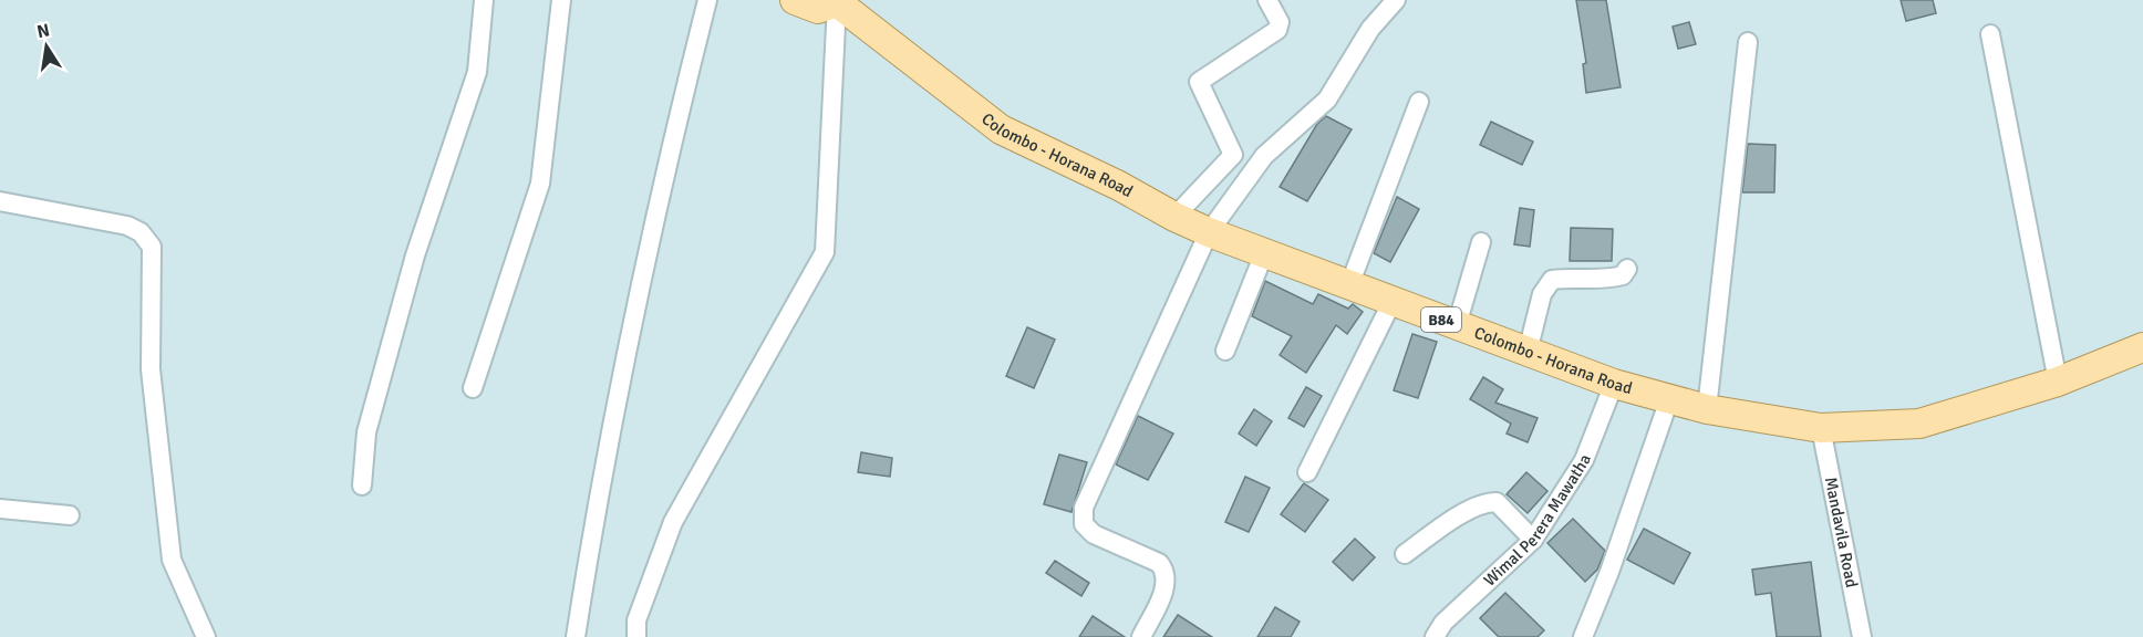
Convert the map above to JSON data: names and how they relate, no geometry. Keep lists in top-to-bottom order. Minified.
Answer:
{"streets":{"main road":["Colombo - Horana Road","B84"],"street":["Wimal Perera Mawatha","Mandavila Road"]},"crossings":[["Colombo - Horana Road","Wimal Perera Mawatha"],["Colombo - Horana Road","Mandavila Road"]],"north":"top"}
